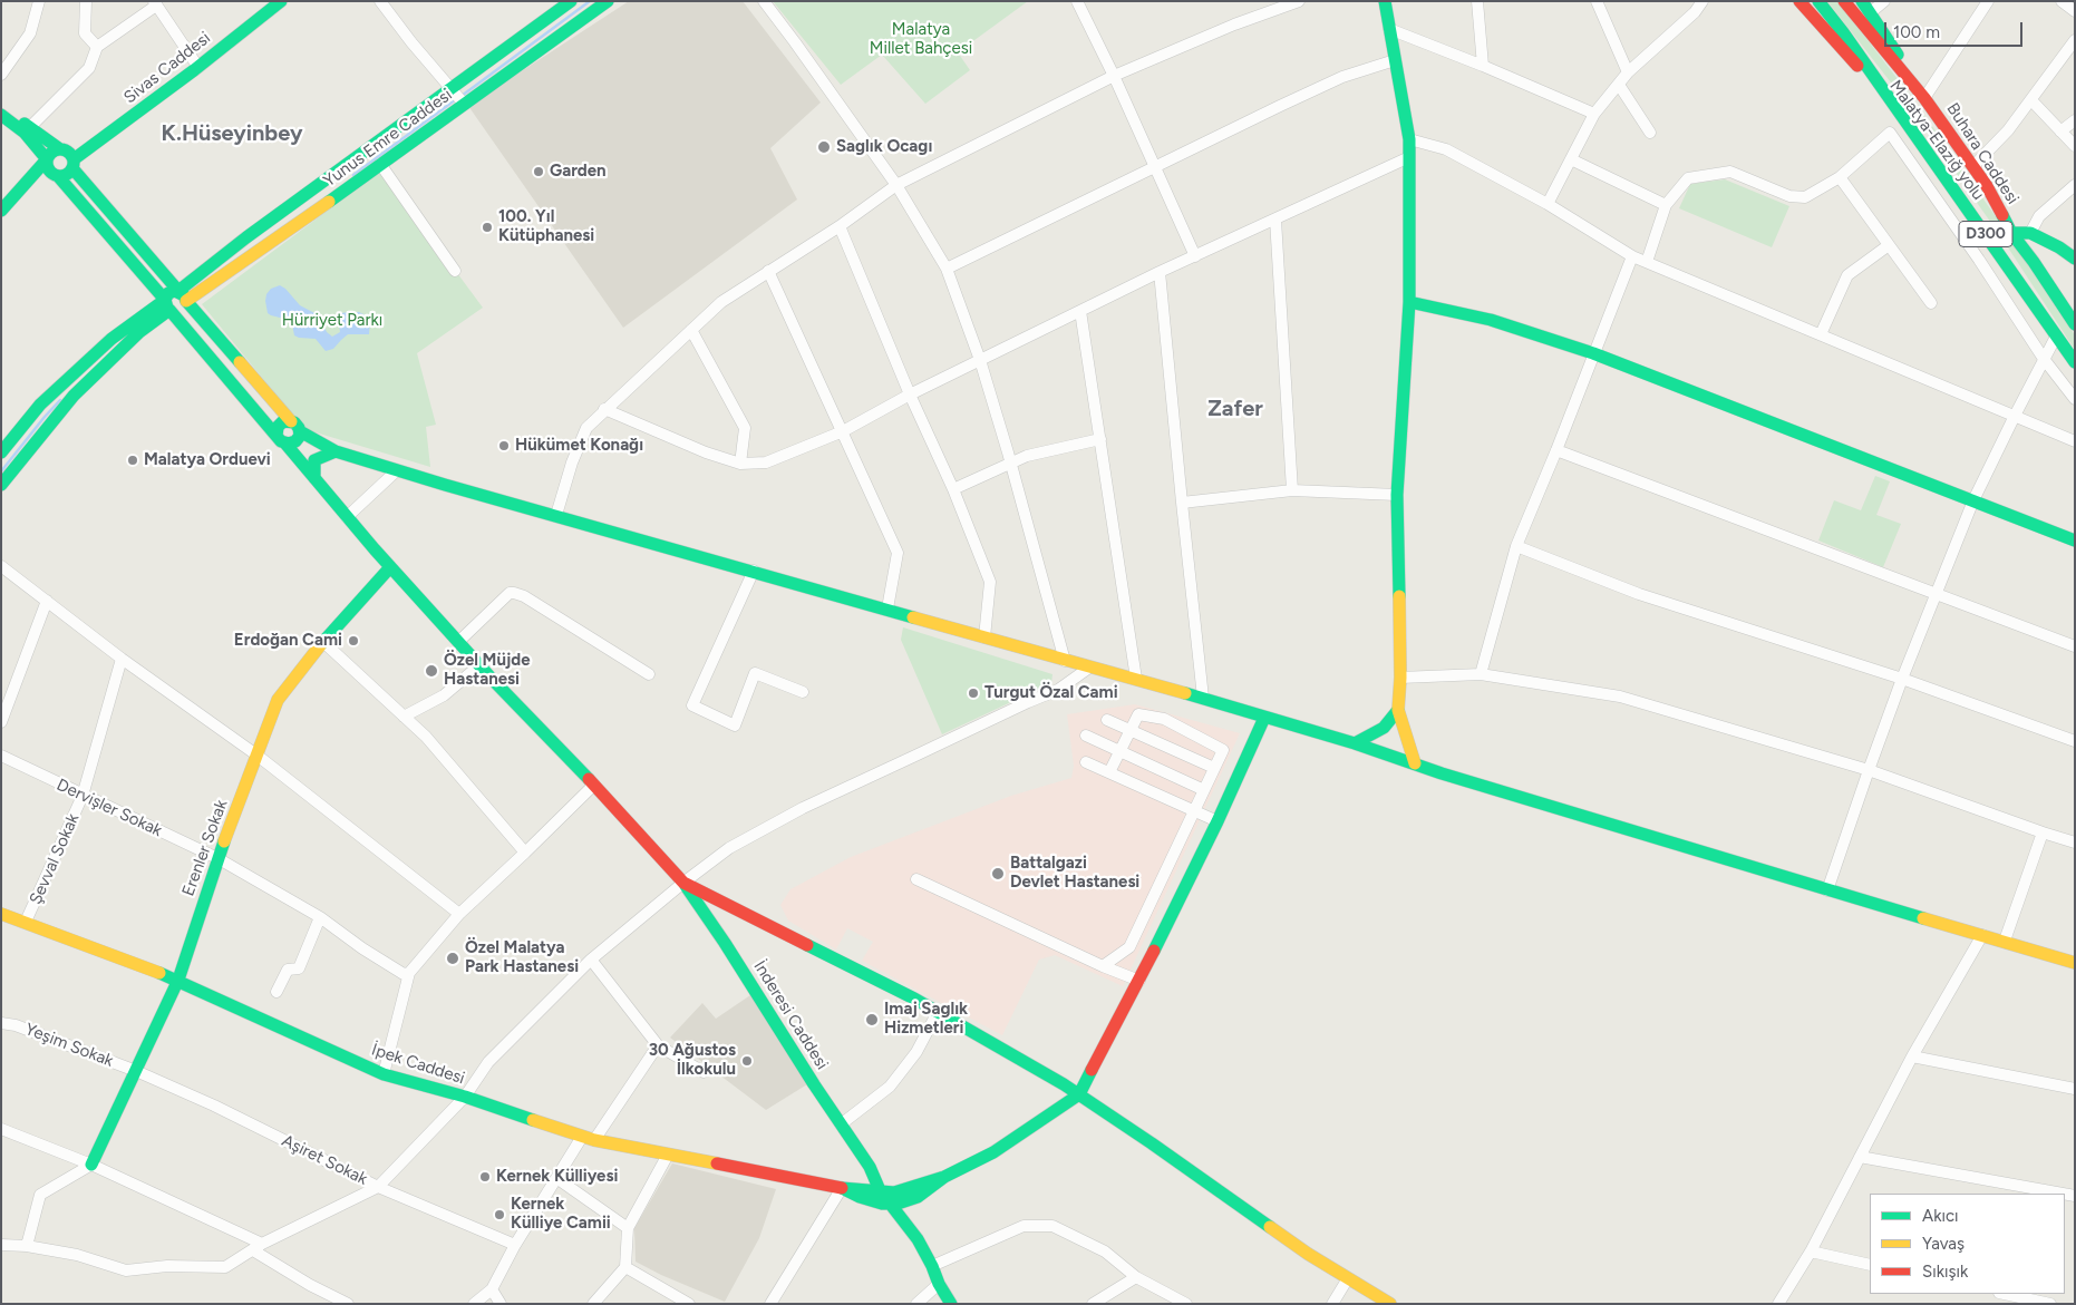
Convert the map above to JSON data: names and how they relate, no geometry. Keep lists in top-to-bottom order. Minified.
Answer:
{"streets":{"main road":["Sivas Caddesi","Yunus Emre Caddesi","Malatya-Elazığ yolu","Buhara Caddesi","D300","Erenler Sokak","İnderesi Caddesi","İpek Caddesi"],"street":["Dervişler Sokak","Şevval Sokak","Yeşim Sokak","Aşiret Sokak"]},"crossings":[["Dervişler Sokak","Erenler Sokak"],["Dervişler Sokak","Şevval Sokak"],["Erenler Sokak","Yeşim Sokak"],["Erenler Sokak","İpek Caddesi"],["Erenler Sokak","Aşiret Sokak"],["Şevval Sokak","İpek Caddesi"],["Yeşim Sokak","Aşiret Sokak"]],"districts":["K.Hüseyinbey","Zafer"],"parks":["Malatya Millet Bahçesi","Hürriyet Parkı"],"places":["Saglık Ocagı","Garden","100. Yıl Kütüphanesi","Hükümet Konağı","Malatya Orduevi","Erdoğan Cami","Özel Müjde Hastanesi","Turgut Özal Cami","Battalgazi Devlet Hastanesi","Özel Malatya Park Hastanesi","Imaj Saglık Hizmetleri","30 Ağustos İlkokulu","Kernek Külliyesi","Kernek Külliye Camii"],"legend":["Akıcı","Yavaş","Sıkışık"],"scale_bar":"100 m"}
